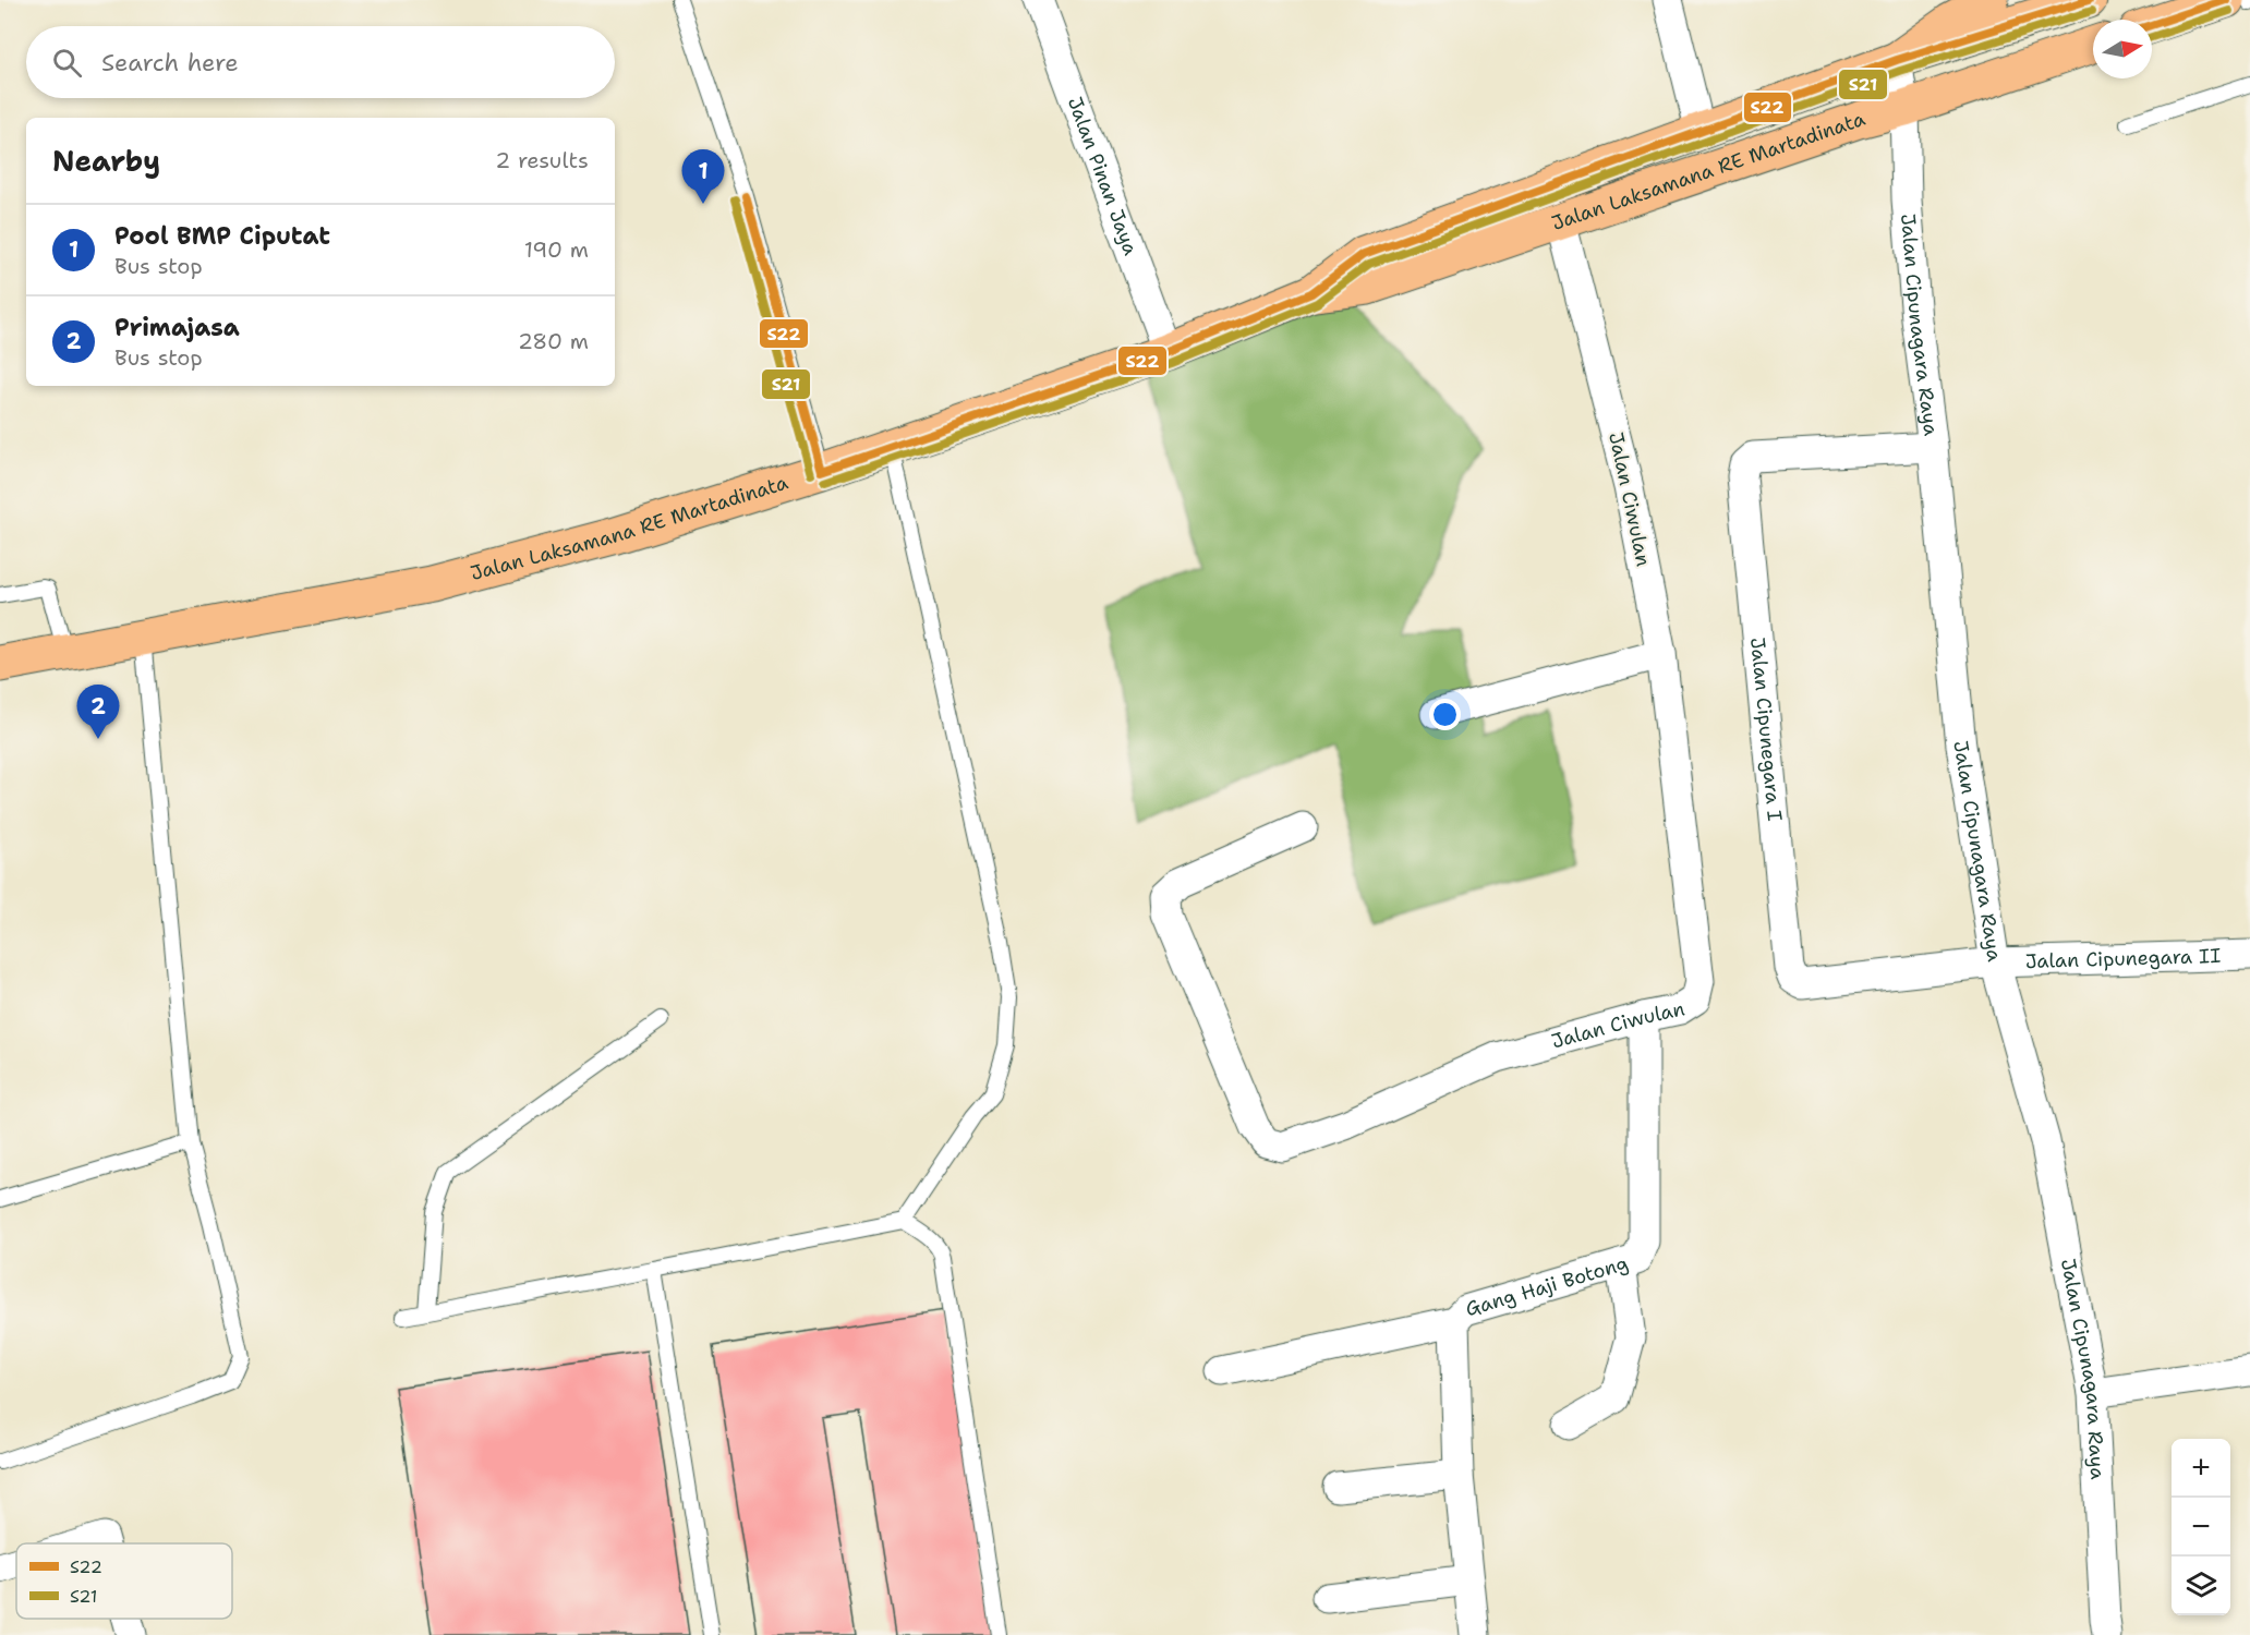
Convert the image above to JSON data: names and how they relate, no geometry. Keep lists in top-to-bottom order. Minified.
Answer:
{"streets":{"highway":["Jalan Laksamana RE Martadinata"],"street":["Jalan Pinan Jaya","Jalan Cipunagara Raya","Jalan Ciwulan","Jalan Cipunegara I","Jalan Cipunegara II","Gang Haji Botong"]},"crossings":[["Jalan Laksamana RE Martadinata","Jalan Pinan Jaya"],["Jalan Laksamana RE Martadinata","Jalan Cipunagara Raya"],["Jalan Laksamana RE Martadinata","Jalan Ciwulan"],["Jalan Cipunagara Raya","Jalan Cipunegara I"],["Jalan Cipunagara Raya","Jalan Cipunegara II"],["Jalan Ciwulan","Gang Haji Botong"],["Jalan Cipunegara I","Jalan Cipunegara II"]],"lines":["transit line S22","transit line S21"],"legend":["S22","S21"],"north":"right","page":{"search":"Search here","heading":["Nearby","2 results"],"pins":["1","2"],"list":[{"mark":"1","name":"Pool BMP Ciputat","note":"Bus stop","value":"190 m"},{"mark":"2","name":"Primajasa","note":"Bus stop","value":"280 m"}],"map_buttons":["+","−"]}}
